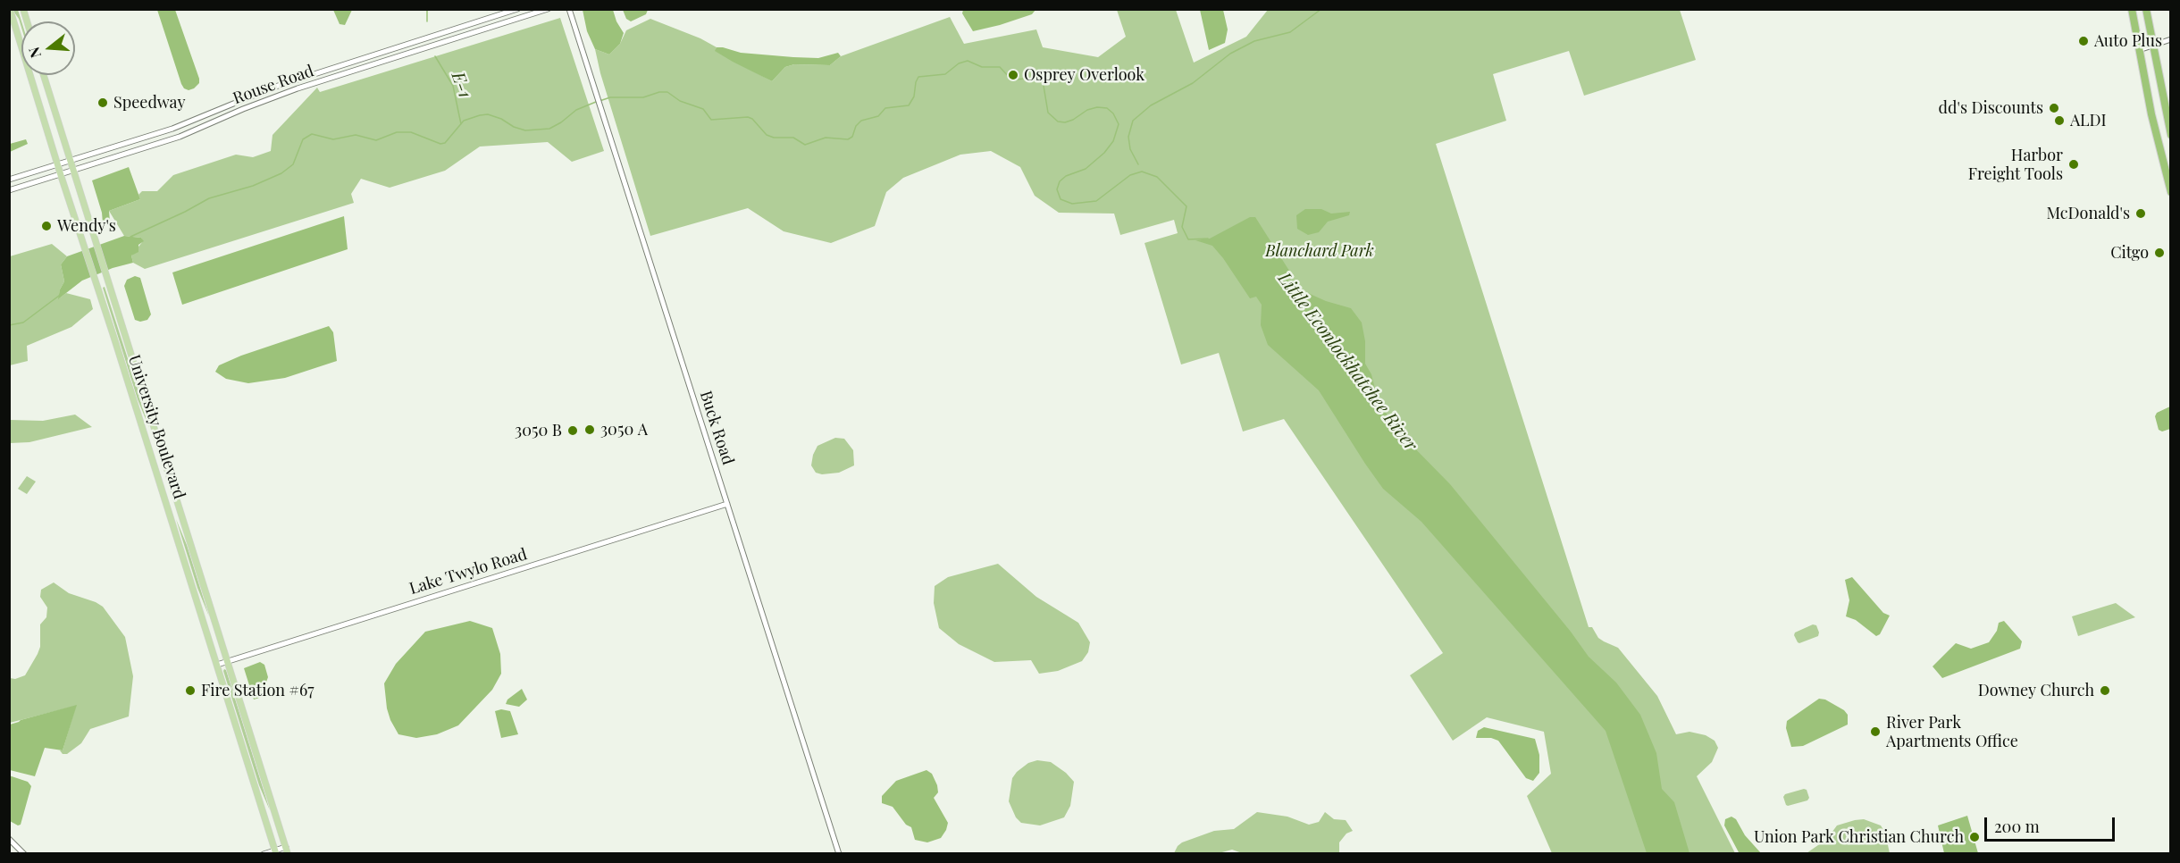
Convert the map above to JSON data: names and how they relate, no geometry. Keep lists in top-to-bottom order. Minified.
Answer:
{"streets":{"main road":["University Boulevard"],"street":["Rouse Road","Buck Road","Lake Twylo Road"]},"crossings":[["Rouse Road","University Boulevard"],["University Boulevard","Lake Twylo Road"],["Buck Road","Lake Twylo Road"]],"water":["E-1","Little Econlockhatchee River"],"parks":["Blanchard Park"],"places":["Auto Plus","Osprey Overlook","Speedway","dd's Discounts","ALDI","Harbor Freight Tools","McDonald's","Wendy's","Citgo","3050 A","3050 B","Fire Station #67","Downey Church","River Park Apartments Office","Union Park Christian Church"],"scale_bar":"200 m","north":"left"}
